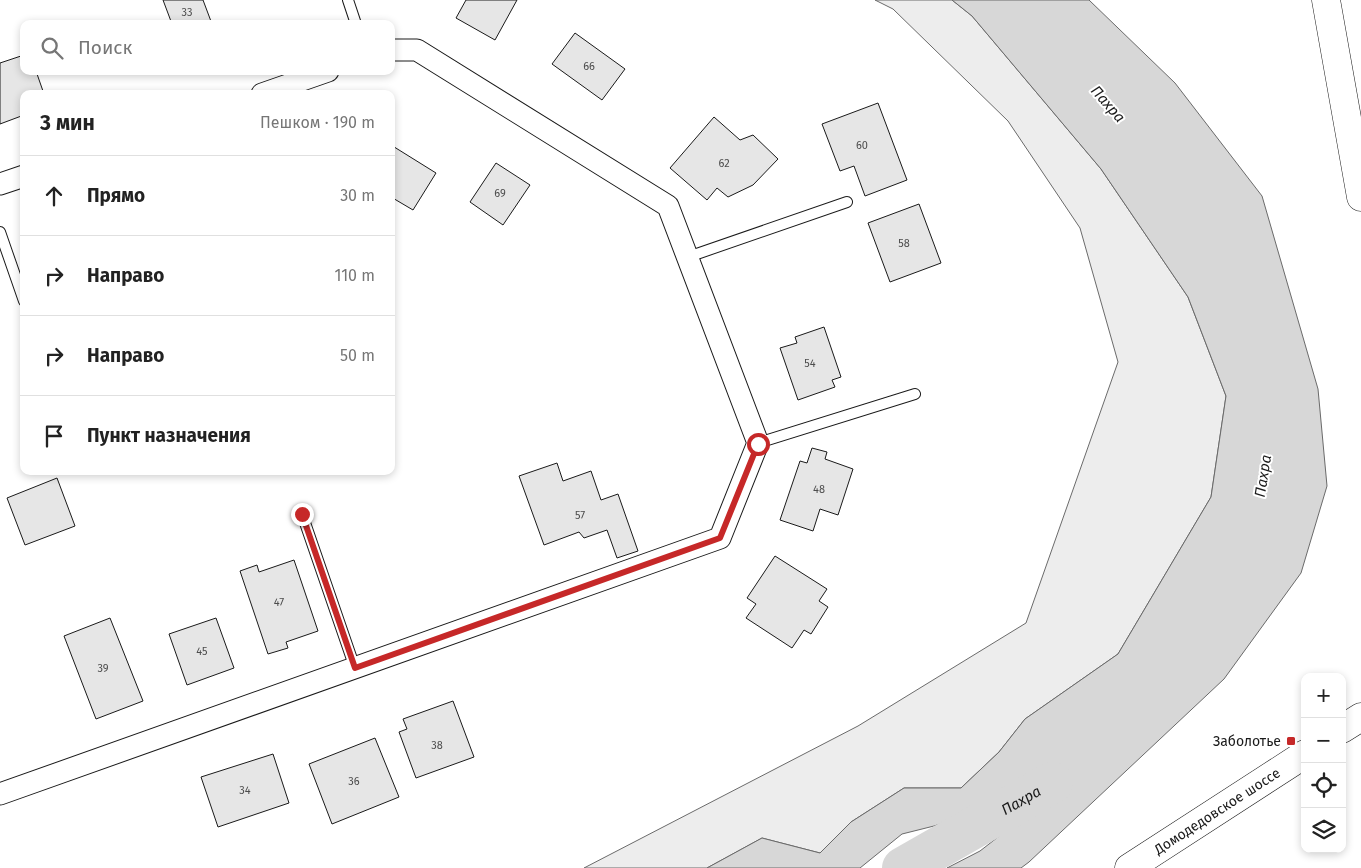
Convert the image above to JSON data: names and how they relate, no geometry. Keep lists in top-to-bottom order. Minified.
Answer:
{"streets":{"main road":["Домодедовское шоссе"]},"water":["Пахра"],"places":{"transit":["Заболотье"]},"house_numbers":["33","66","60","62","69","58","54","48","57","47","45","39","38","36","34"],"page":{"search":"Поиск","heading":["3 мин","Пешком · 190 m"],"list":[["Прямо","30 m"],["Направо","110 m"],["Направо","50 m"],"Пункт назначения"],"map_buttons":["+","−"]}}
